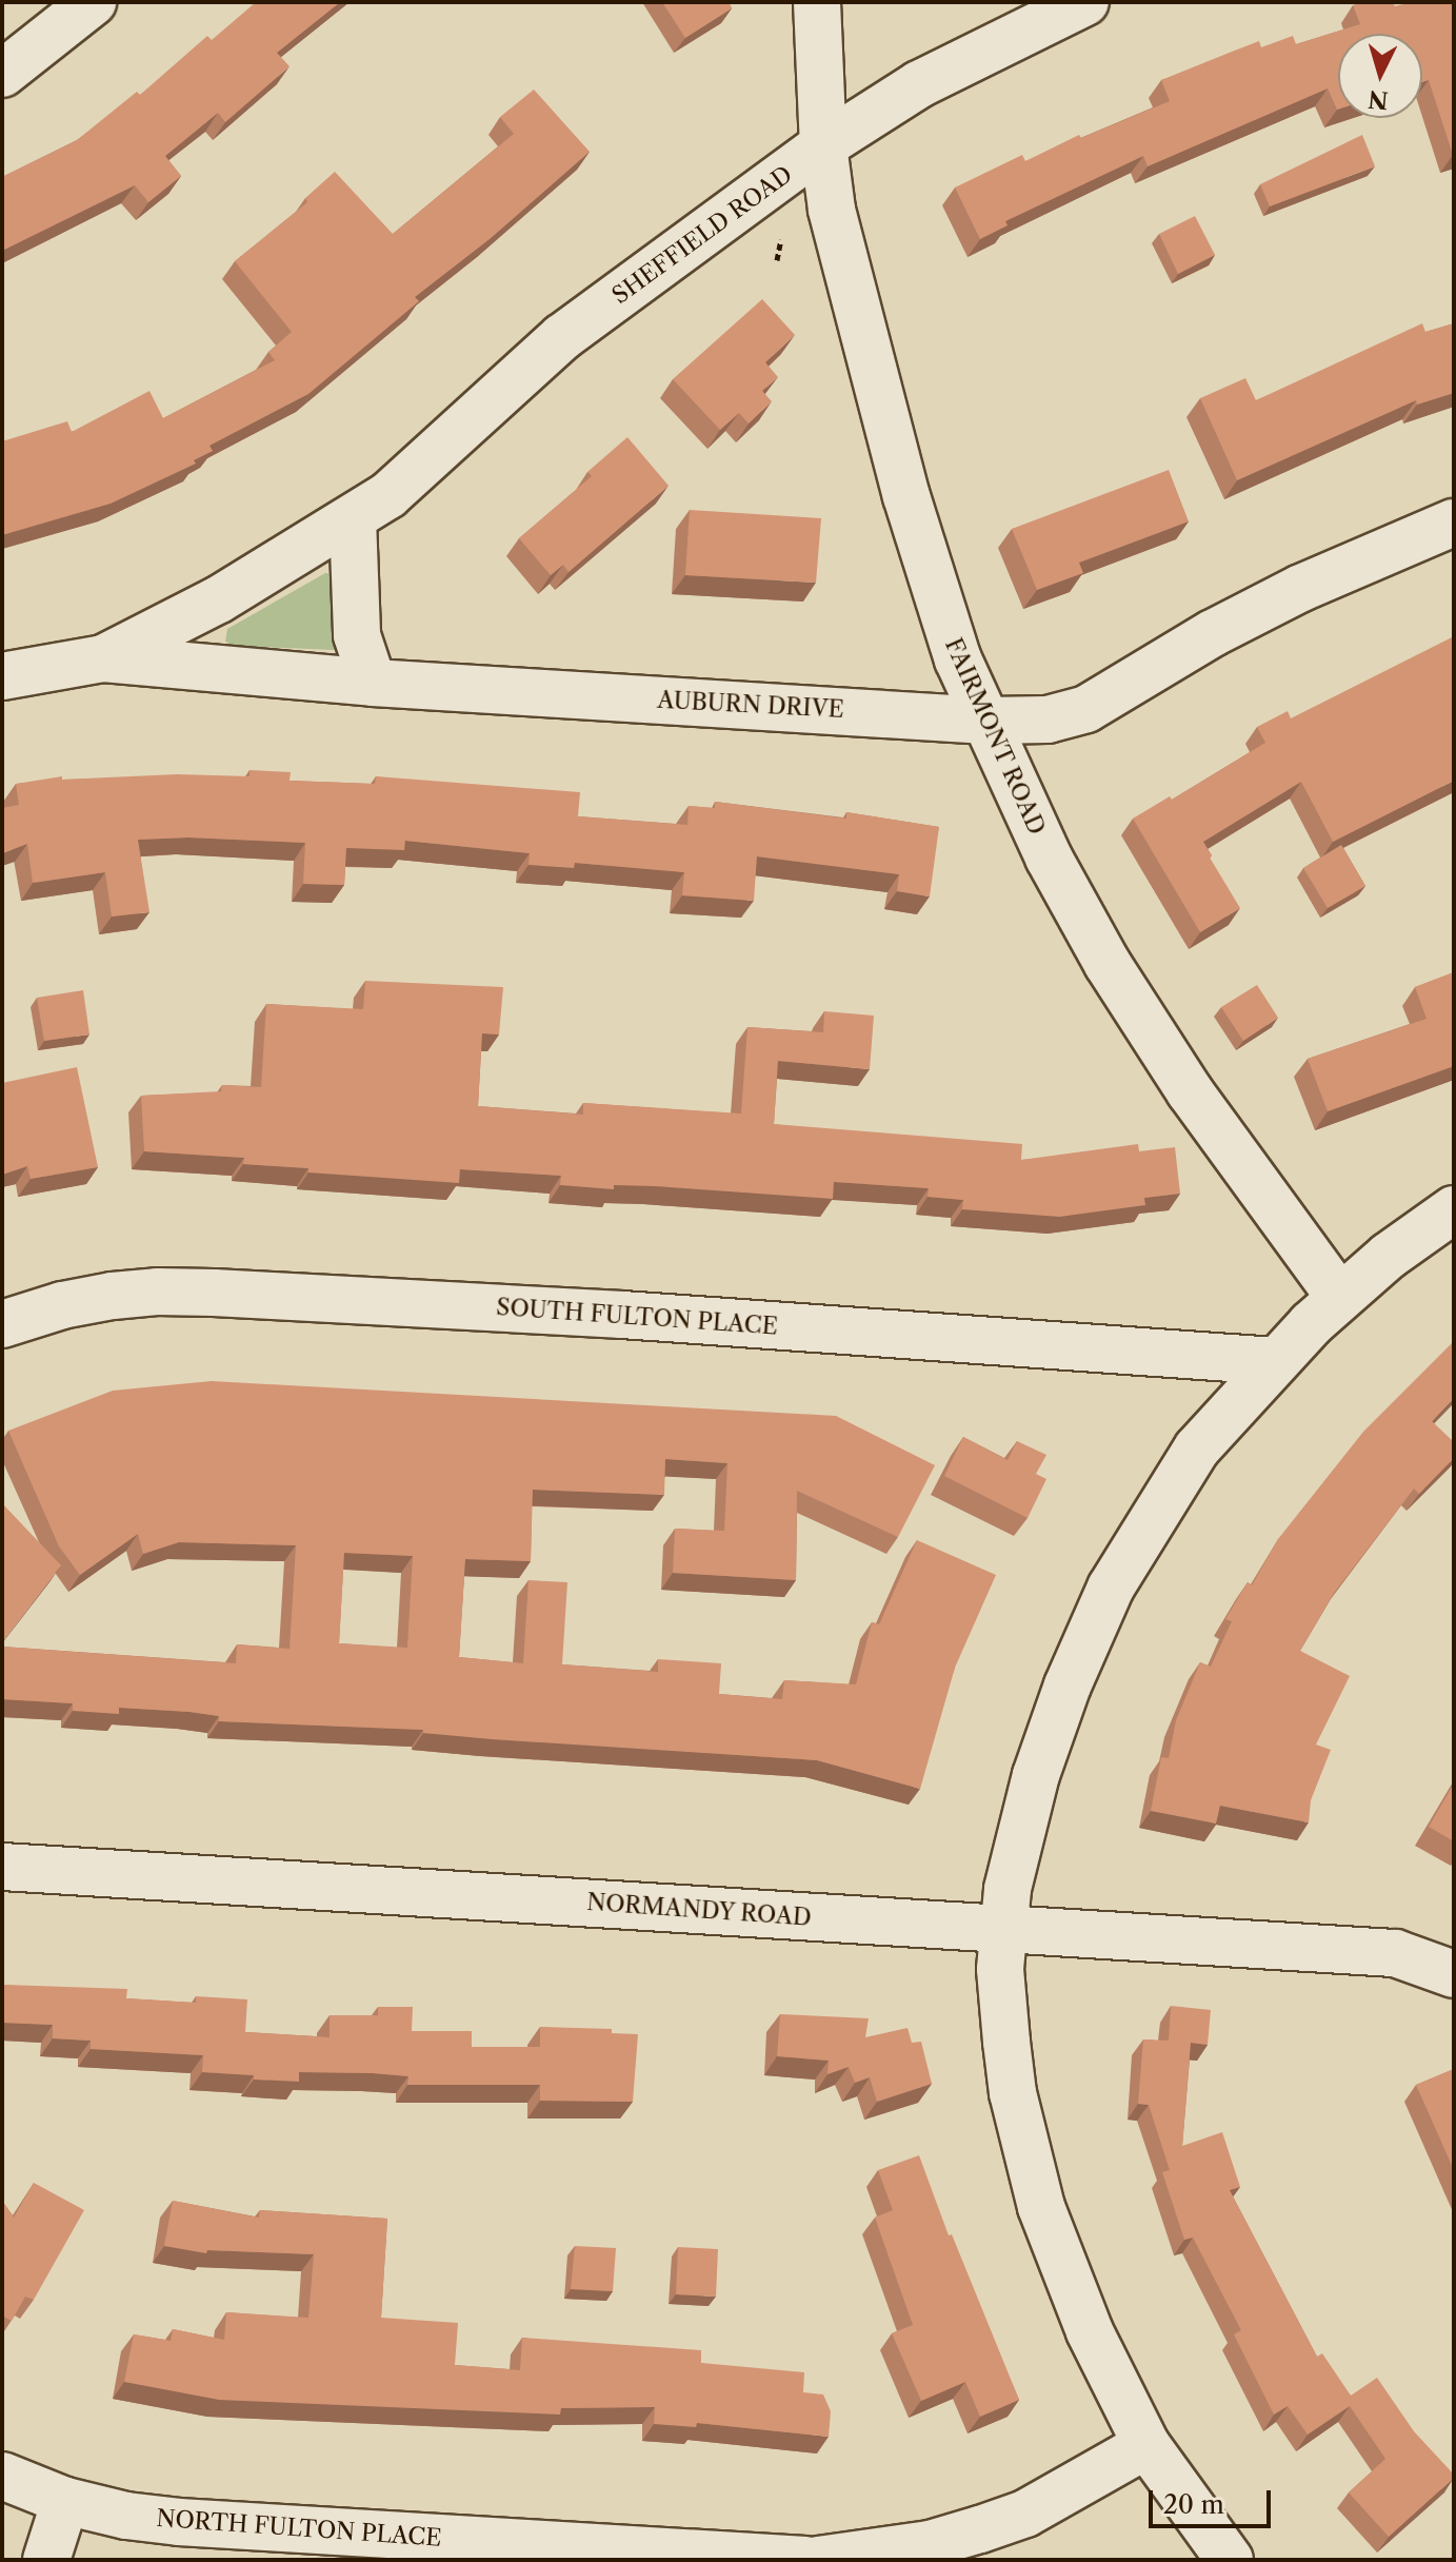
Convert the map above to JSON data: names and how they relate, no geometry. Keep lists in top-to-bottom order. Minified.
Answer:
{"streets":{"street":["SHEFFIELD ROAD","AUBURN DRIVE","FAIRMONT ROAD","SOUTH FULTON PLACE","NORMANDY ROAD","NORTH FULTON PLACE"]},"crossings":[["SHEFFIELD ROAD","AUBURN DRIVE"],["SHEFFIELD ROAD","FAIRMONT ROAD"],["AUBURN DRIVE","FAIRMONT ROAD"]],"scale_bar":"20 m","north":"bottom"}
